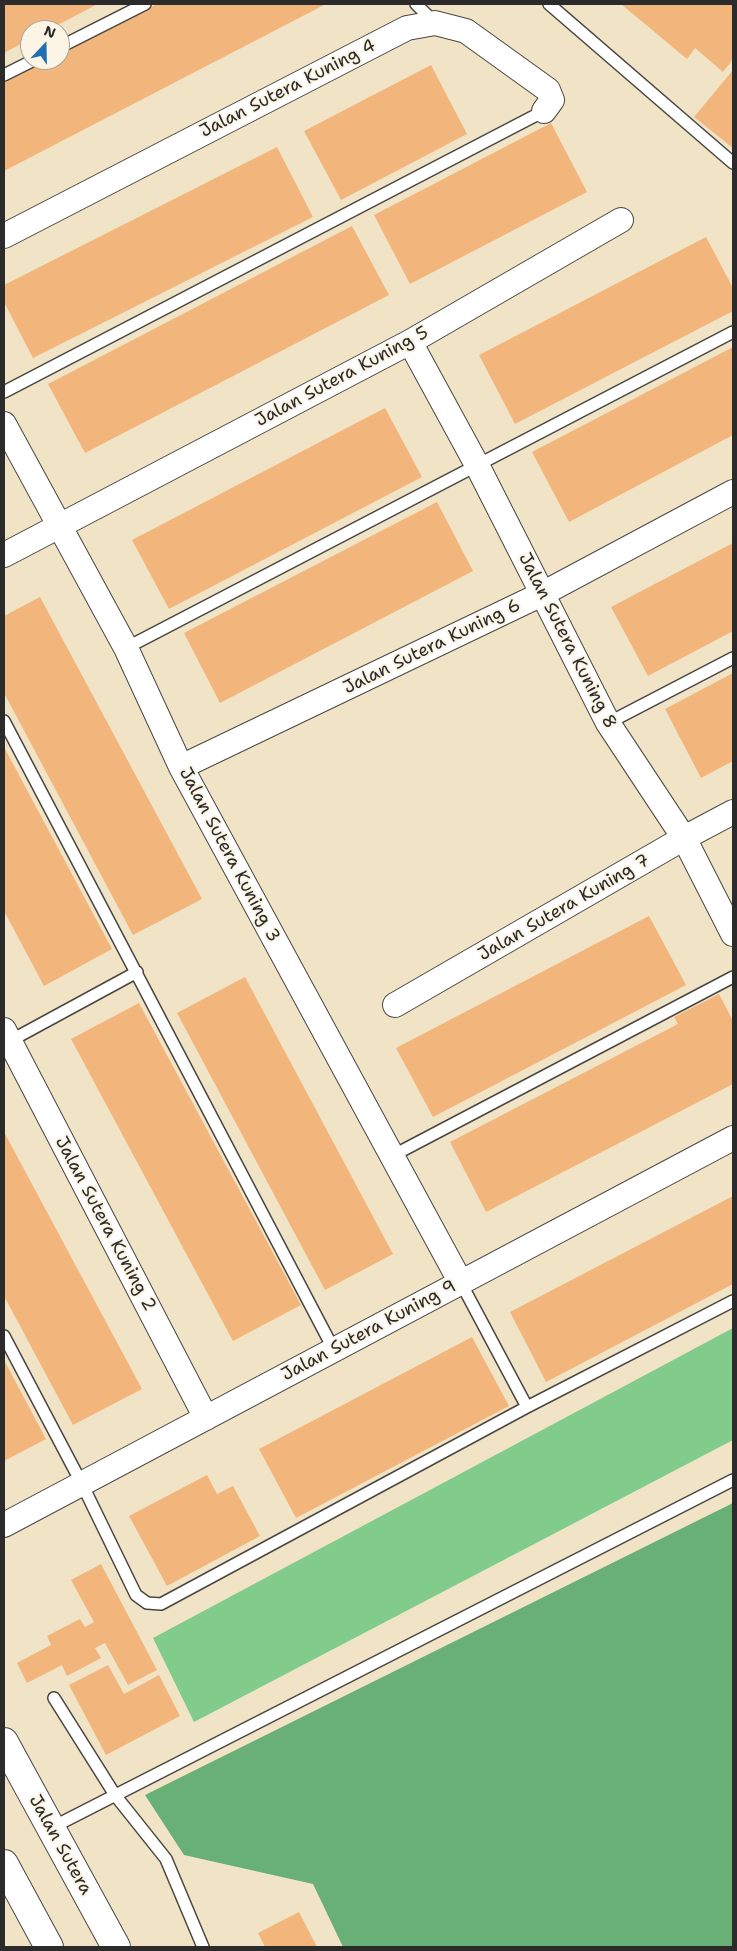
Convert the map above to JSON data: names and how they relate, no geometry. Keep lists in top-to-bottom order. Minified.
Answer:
{"streets":{"street":["Jalan Sutera Kuning 4","Jalan Sutera Kuning 5","Jalan Sutera Kuning 8","Jalan Sutera Kuning 6","Jalan Sutera Kuning 3","Jalan Sutera Kuning 7","Jalan Sutera Kuning 2","Jalan Sutera Kuning 9","Jalan Sutera"]},"crossings":[["Jalan Sutera Kuning 5","Jalan Sutera Kuning 8"],["Jalan Sutera Kuning 5","Jalan Sutera Kuning 3"],["Jalan Sutera Kuning 8","Jalan Sutera Kuning 6"],["Jalan Sutera Kuning 8","Jalan Sutera Kuning 7"],["Jalan Sutera Kuning 6","Jalan Sutera Kuning 3"],["Jalan Sutera Kuning 3","Jalan Sutera Kuning 9"],["Jalan Sutera Kuning 2","Jalan Sutera Kuning 9"]],"north":"top"}
